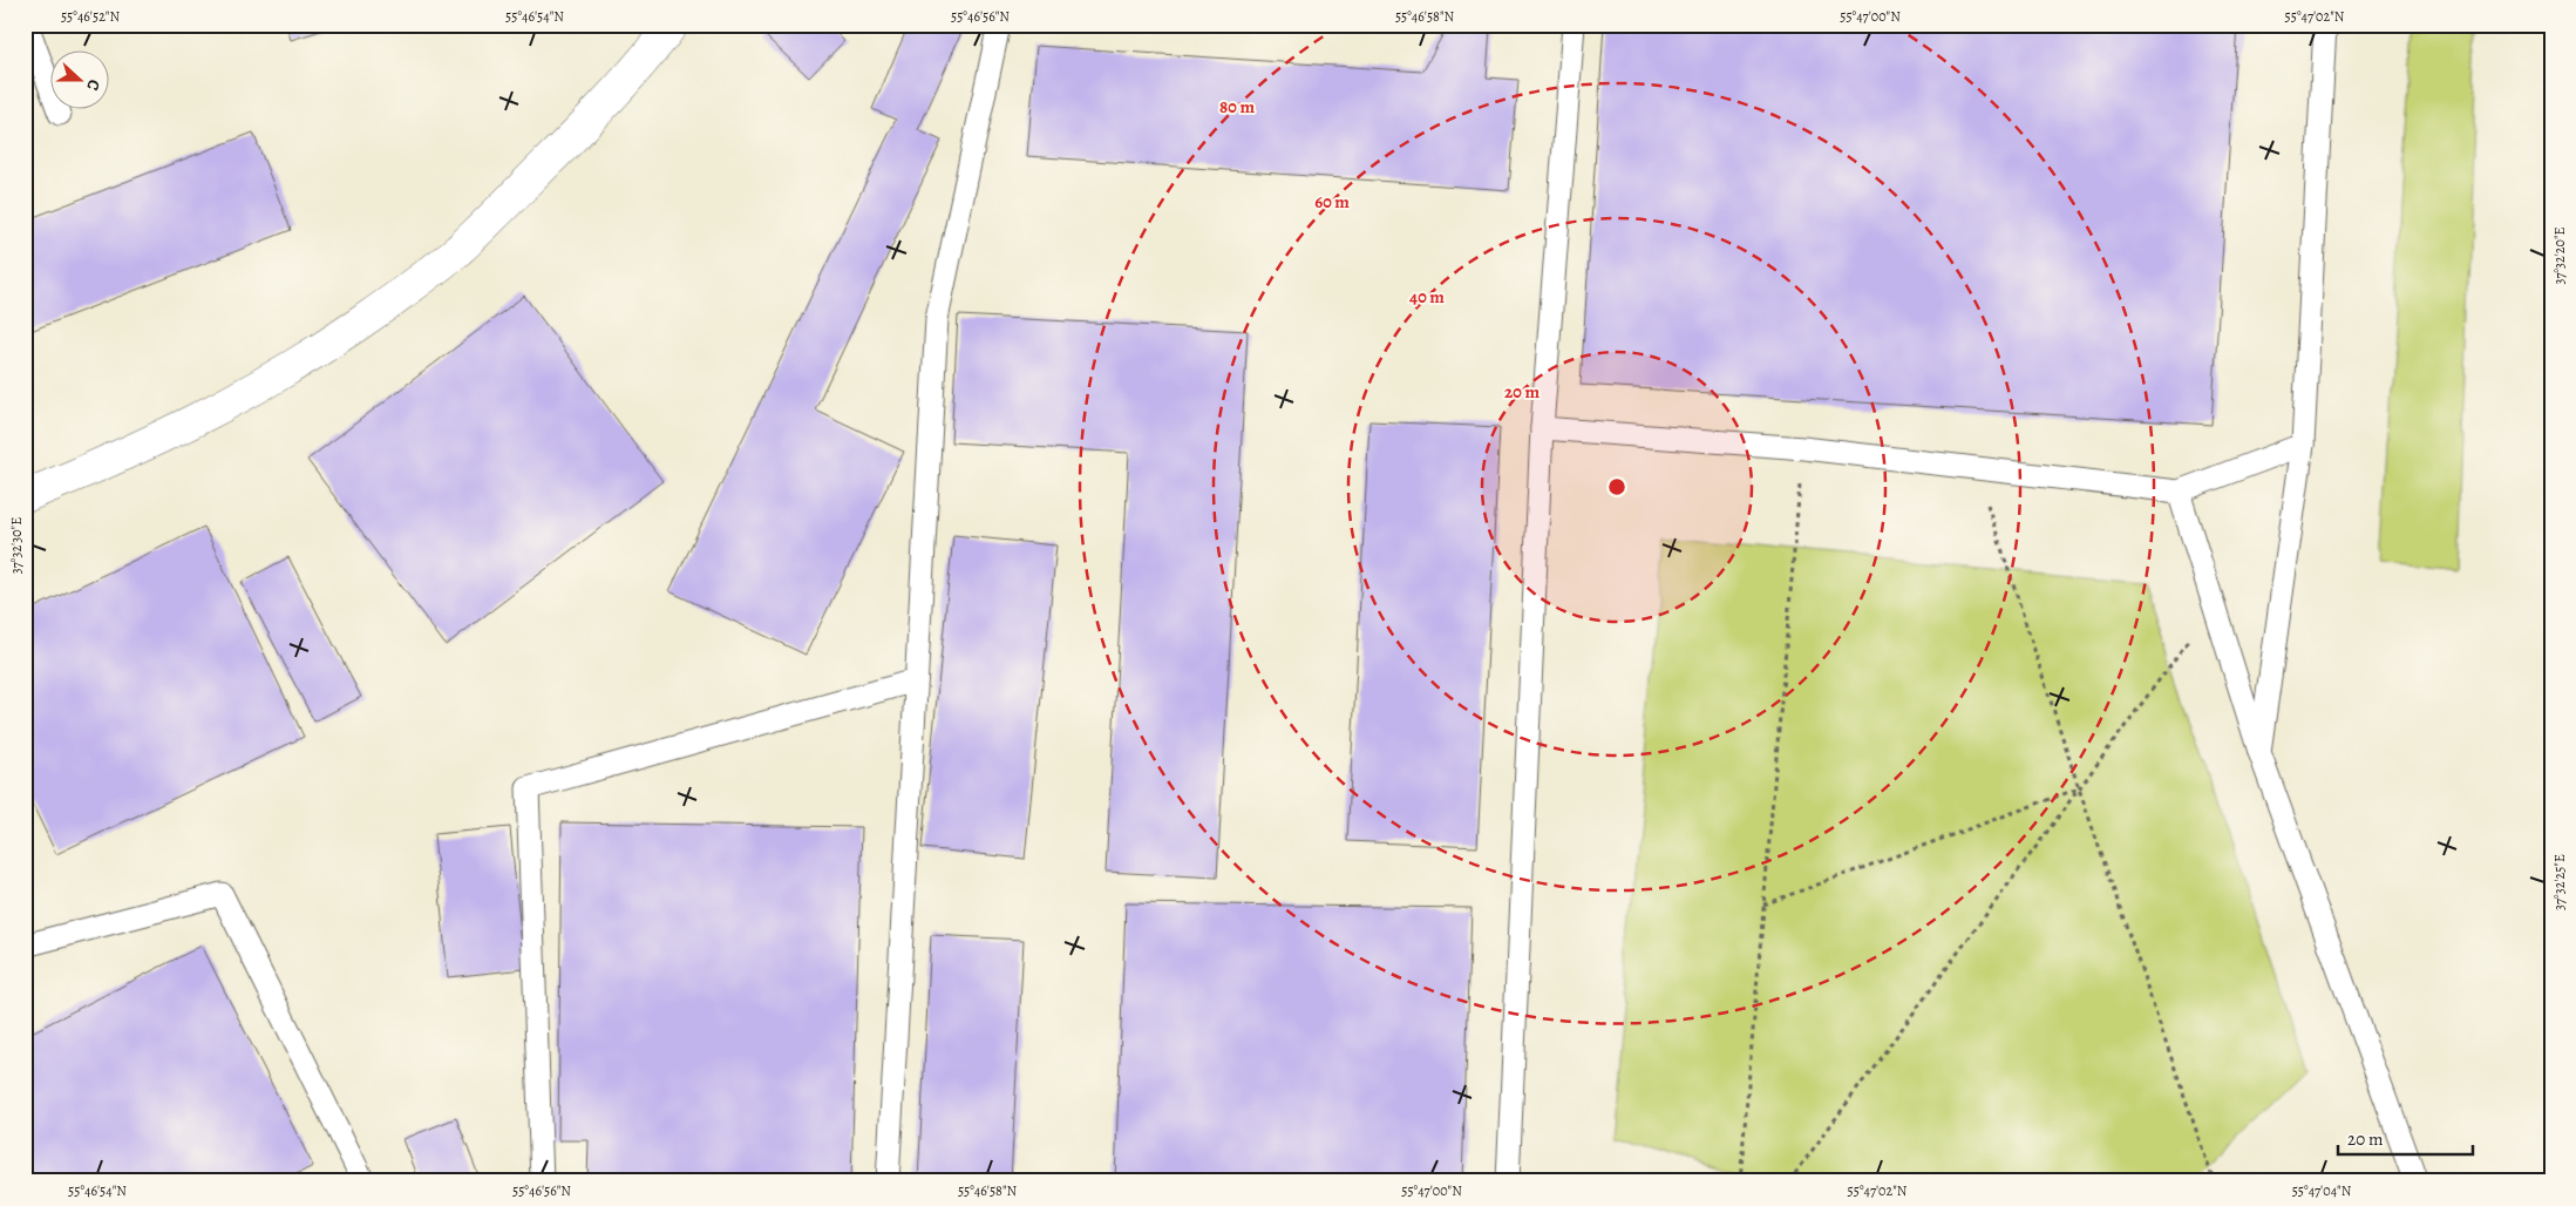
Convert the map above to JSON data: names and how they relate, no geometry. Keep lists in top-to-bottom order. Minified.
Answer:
{"scale_bar":"20 m","north":"right","coordinates":["55°46'52\"N","55°46'54\"N","55°46'56\"N","55°46'58\"N","55°47'00\"N","55°47'02\"N","37°32'20\"E","37°32'30\"E","37°32'25\"E","55°47'04\"N"],"rings":["80 m","60 m","40 m","20 m"]}
